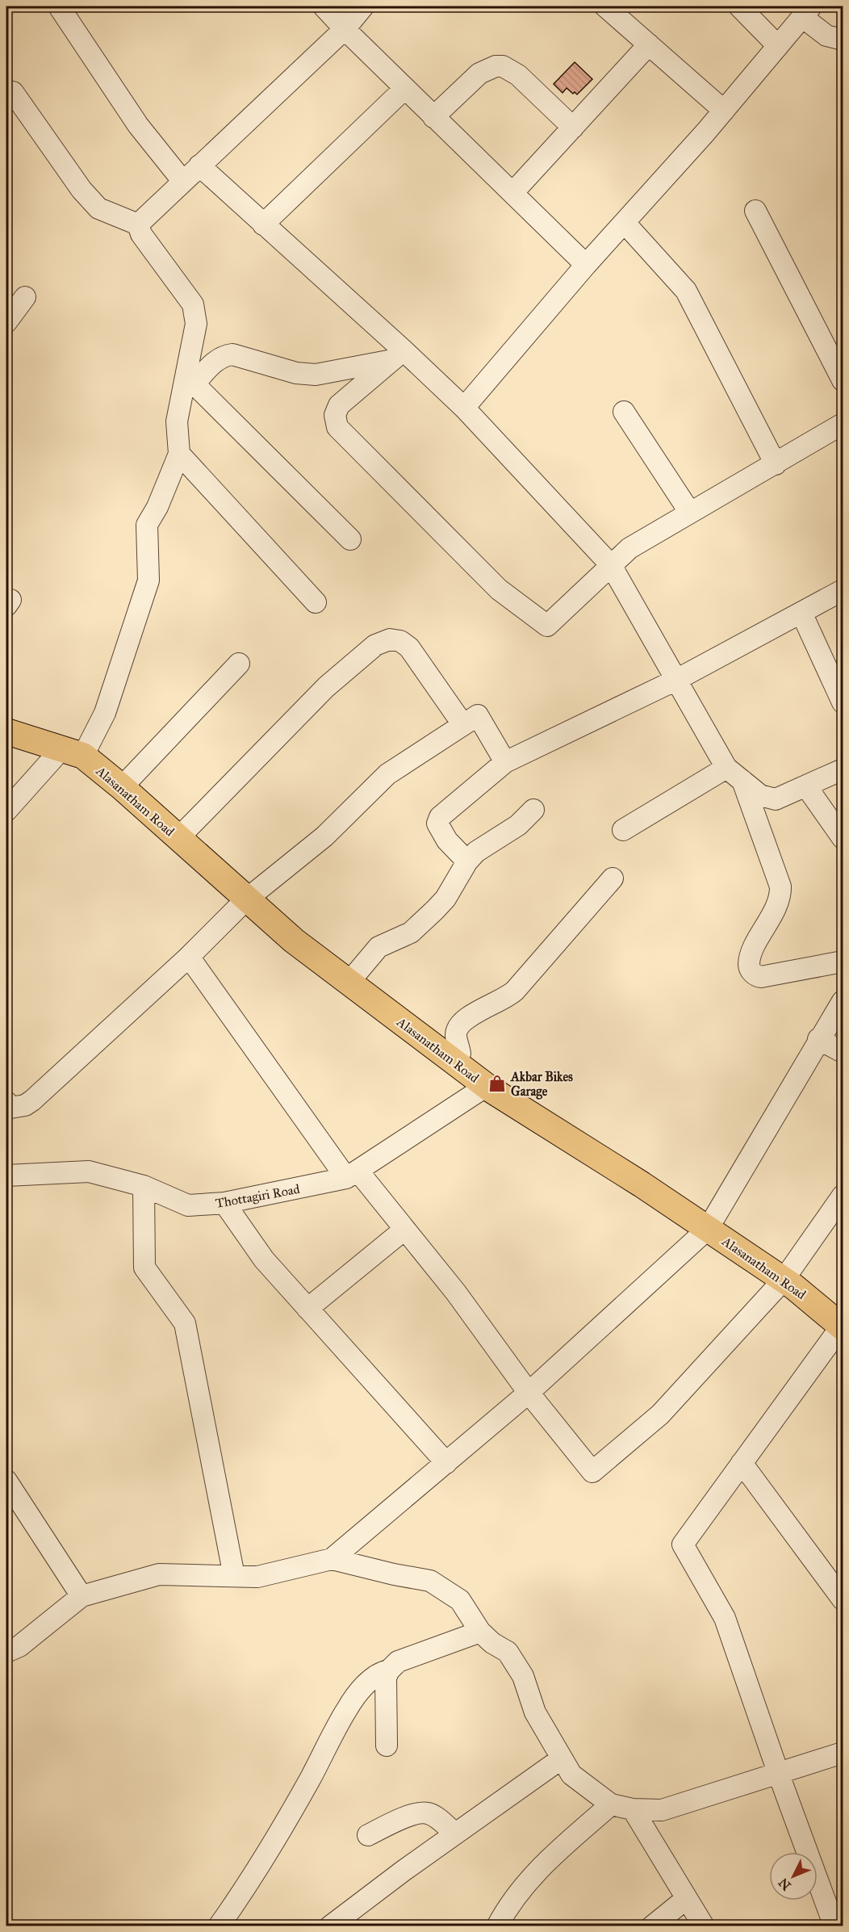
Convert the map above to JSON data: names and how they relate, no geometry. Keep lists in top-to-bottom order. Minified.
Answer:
{"streets":{"main road":["Alasanatham Road"],"street":["Thottagiri Road"]},"crossings":[["Alasanatham Road","Thottagiri Road"]],"places":{"shop":["Akbar Bikes Garage"]},"north":"bottom left"}
